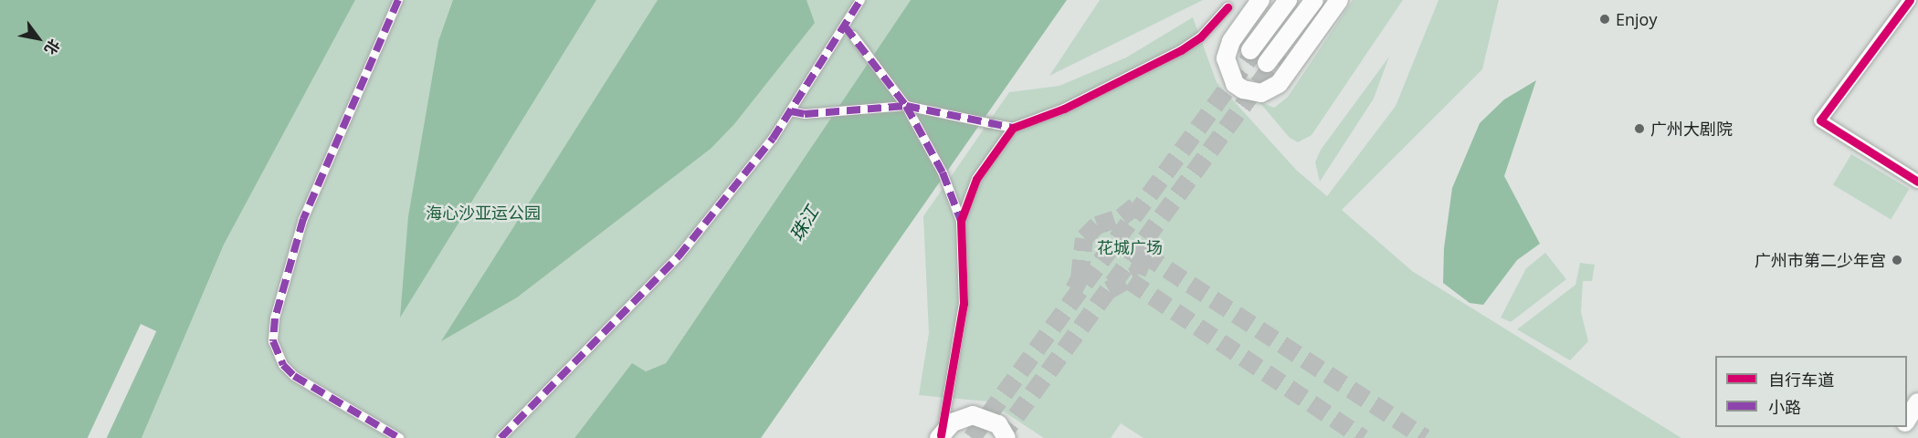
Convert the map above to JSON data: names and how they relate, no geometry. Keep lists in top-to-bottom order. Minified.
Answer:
{"water":["珠江"],"parks":["海心沙亚运公园","花城广场"],"places":["Enjoy","广州大剧院","广州市第二少年宫"],"legend":["自行车道","小路"],"north":"bottom right"}
